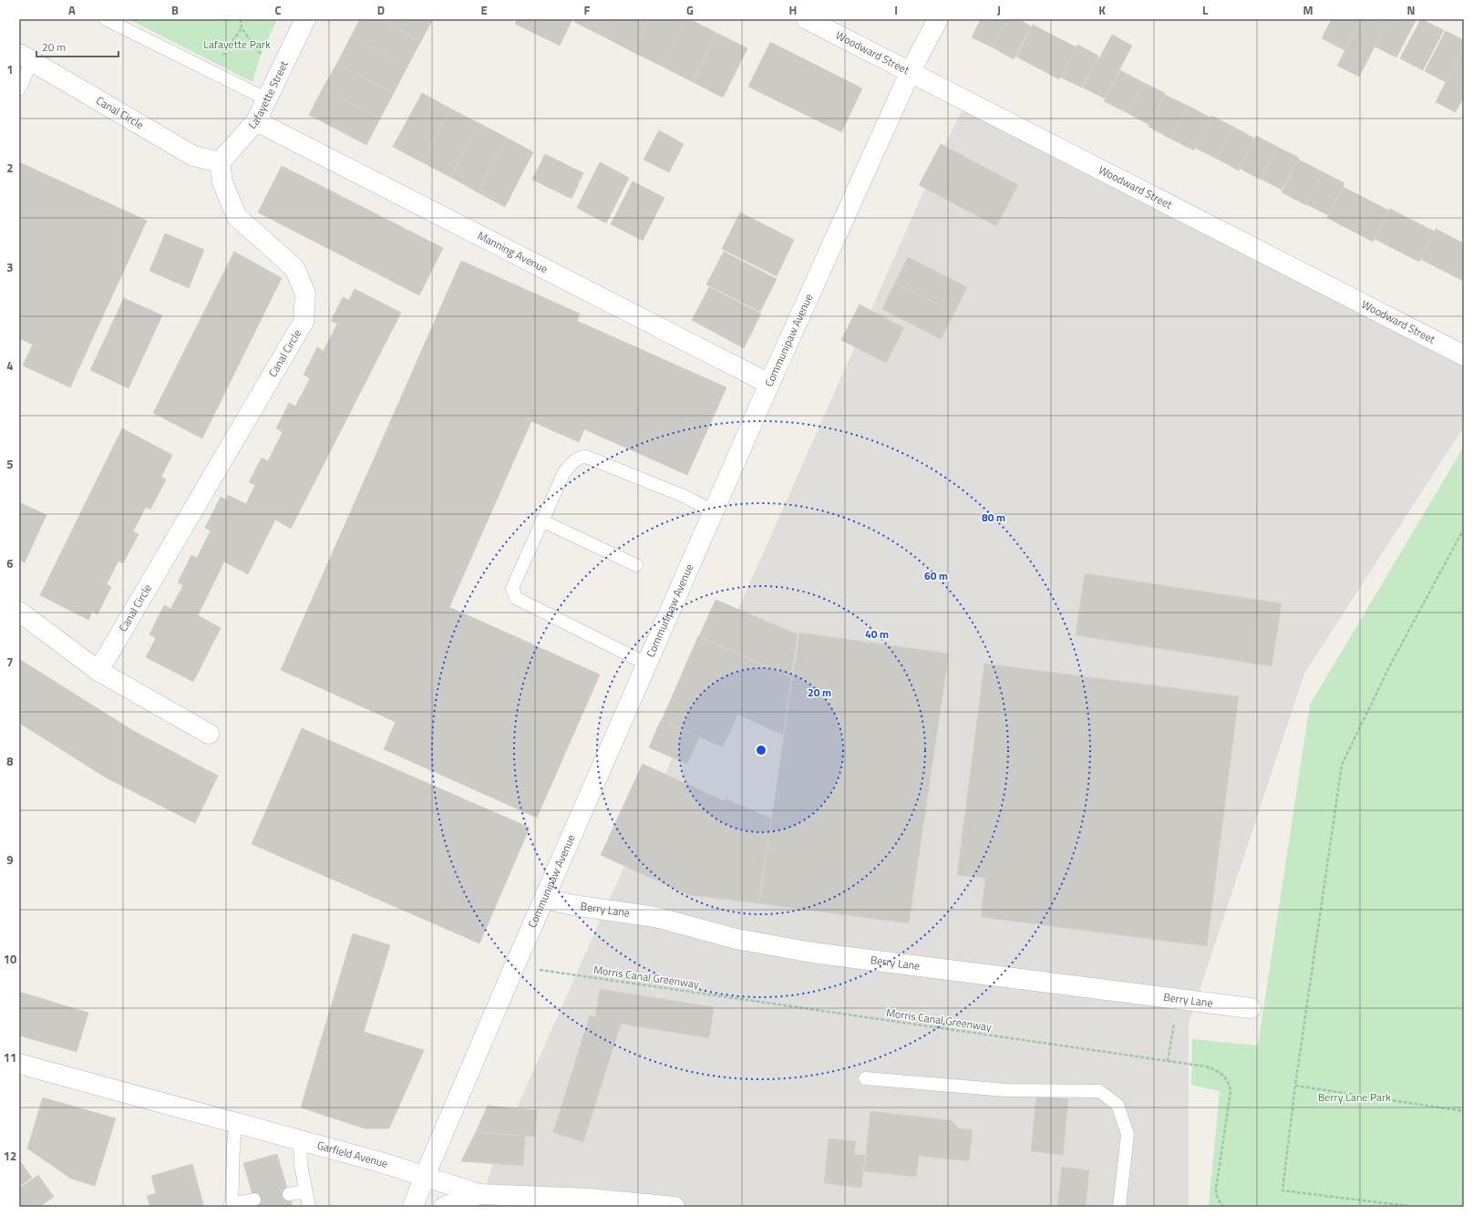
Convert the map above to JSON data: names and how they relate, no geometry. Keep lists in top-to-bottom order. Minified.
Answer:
{"streets":{"street":["Woodward Street","Lafayette Street","Canal Circle","Manning Avenue","Communipaw Avenue","Berry Lane","Garfield Avenue"],"path":["Morris Canal Greenway"]},"crossings":[["Woodward Street","Communipaw Avenue"],["Lafayette Street","Canal Circle"],["Lafayette Street","Manning Avenue"],["Manning Avenue","Communipaw Avenue"],["Communipaw Avenue","Berry Lane"],["Communipaw Avenue","Morris Canal Greenway"],["Communipaw Avenue","Garfield Avenue"]],"parks":["Lafayette Park","Berry Lane Park"],"scale_bar":"20 m","grid":{"columns":["A","B","C","D","E","F","G","H","I","J","K","L","M","N"],"rows":["1","2","3","4","5","6","7","8","9","10","11","12"]},"rings":["80 m","60 m","40 m","20 m"]}
